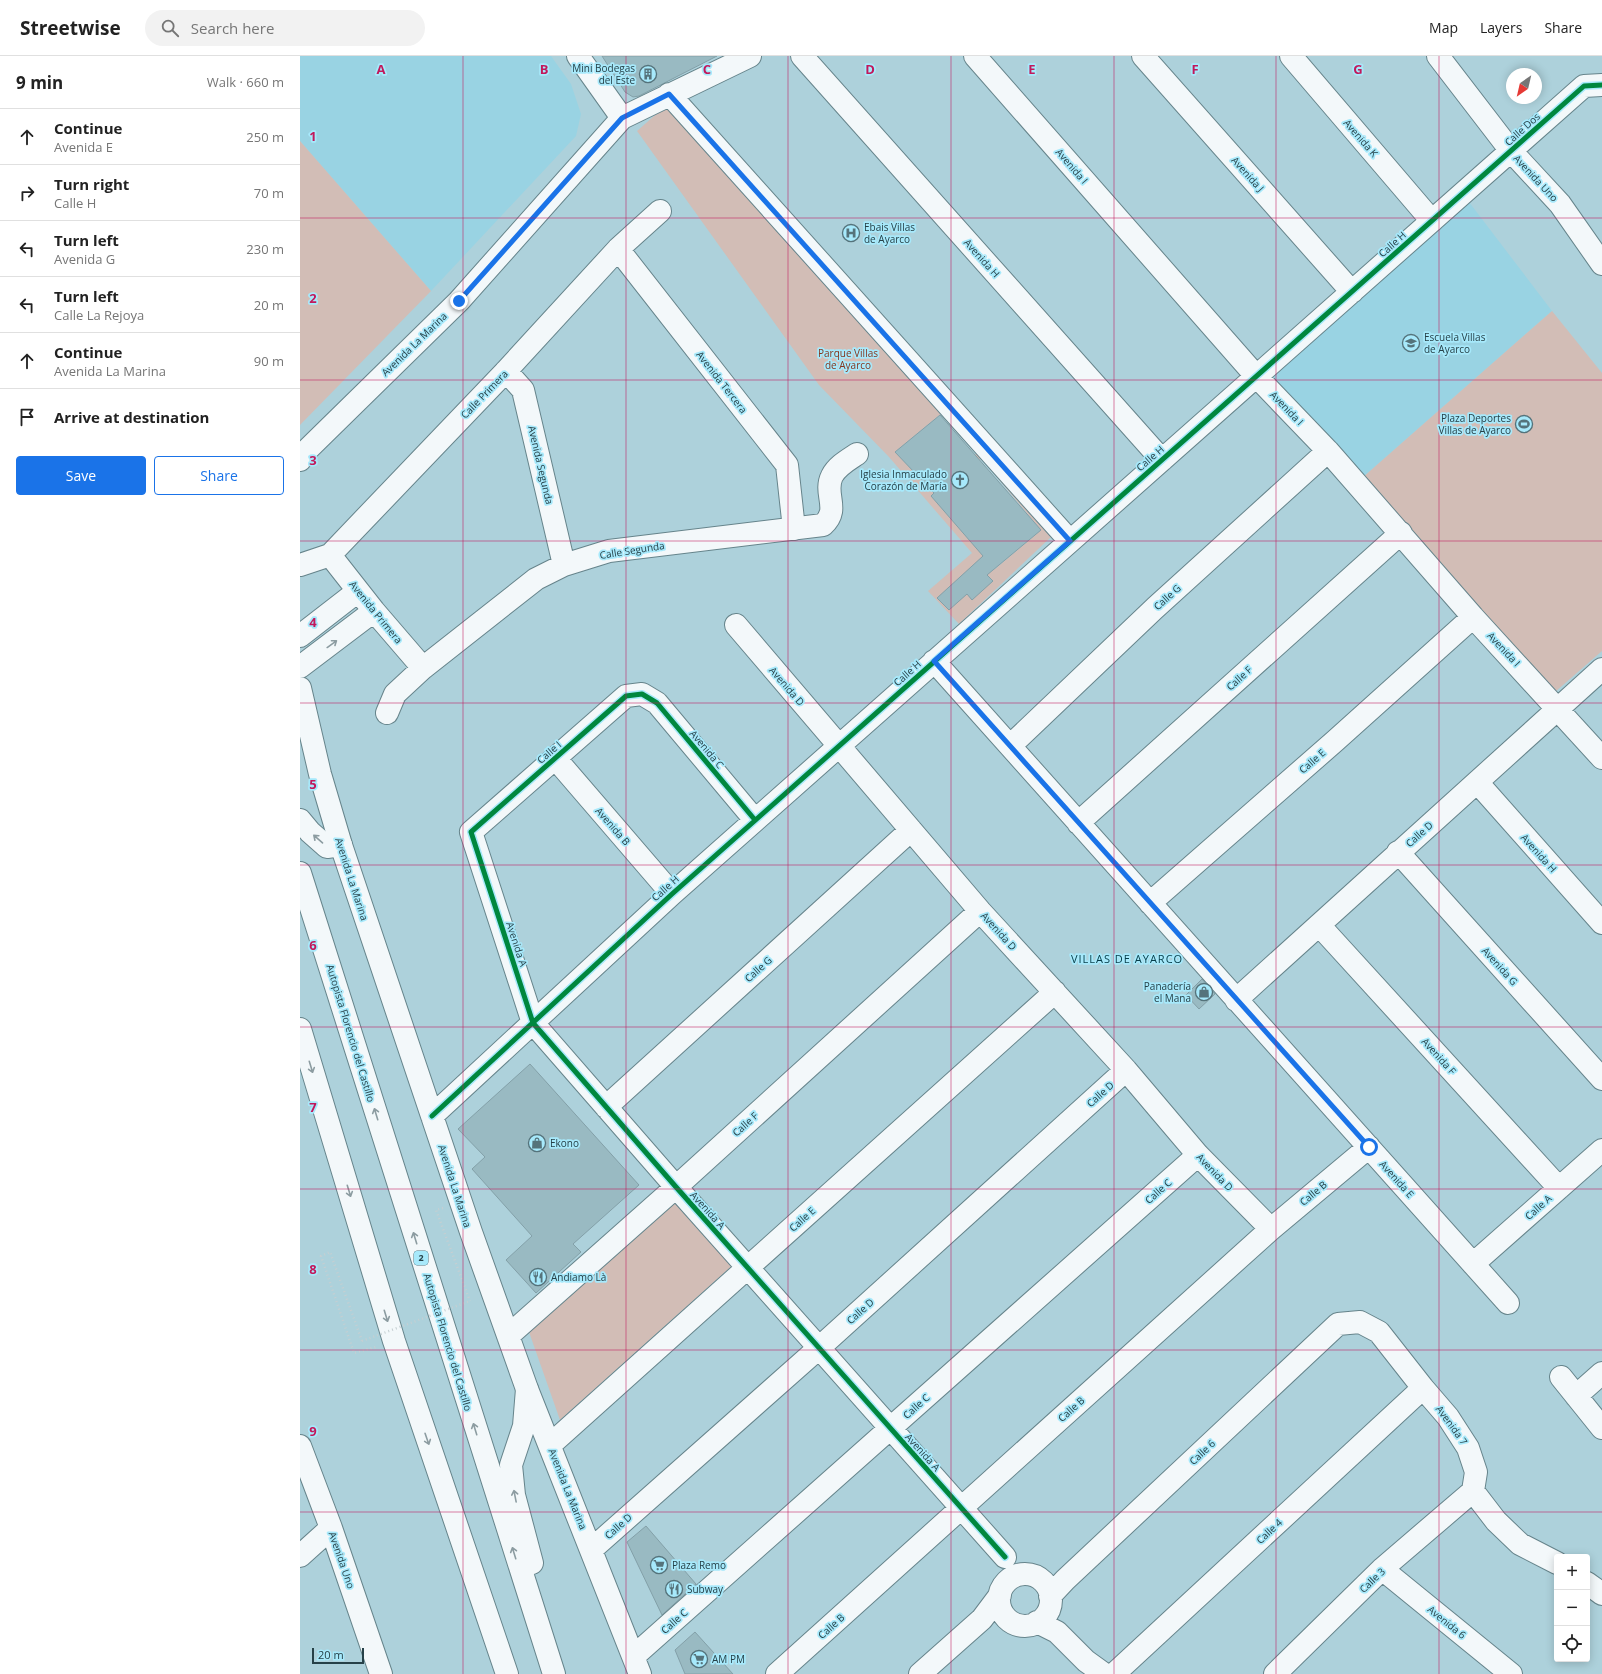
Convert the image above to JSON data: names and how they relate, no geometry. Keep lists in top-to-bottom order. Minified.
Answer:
{"streets":{"main road":["Calle Dos","Avenida K","Avenida I","Avenida J","Avenida Uno","Calle H","Avenida H","Avenida La Marina","Avenida Tercera","Calle Primera","Avenida Segunda","Calle Segunda","Calle G","Avenida Primera","Calle F","Avenida D","Avenida C","Calle I","Calle E","Avenida B","Calle D","Avenida A","Avenida G","Autopista Florencio del Castillo","Avenida F","Avenida E","Calle C","Calle B","Calle A","2","Avenida 7","Calle 6","Calle 4","Calle 3","Avenida 6"]},"crossings":[["Calle Dos","Avenida Uno"],["Calle Dos","Calle H"],["Avenida K","Calle H"],["Avenida I","Calle H"],["Avenida I","Calle G"],["Avenida I","Calle F"],["Avenida I","Calle E"],["Avenida I","Calle D"],["Avenida J","Calle H"],["Calle H","Avenida H"],["Calle H","Avenida La Marina"],["Calle H","Avenida D"],["Calle H","Avenida C"],["Calle H","Avenida B"],["Calle H","Avenida A"],["Calle H","Avenida E"],["Avenida H","Calle D"],["Avenida La Marina","Calle F"],["Avenida La Marina","Calle E"],["Avenida La Marina","Calle D"],["Avenida La Marina","Calle C"],["Avenida Tercera","Calle Primera"],["Avenida Tercera","Calle Segunda"],["Calle Primera","Avenida Segunda"],["Calle Primera","Avenida Primera"],["Avenida Segunda","Calle Segunda"],["Calle Segunda","Avenida Primera"],["Calle G","Avenida D"],["Calle G","Avenida A"],["Calle G","Avenida E"],["Calle F","Avenida D"],["Calle F","Avenida A"],["Calle F","Avenida E"],["Avenida D","Calle E"],["Avenida D","Calle D"],["Avenida D","Calle C"],["Avenida D","Calle B"],["Avenida C","Calle I"],["Calle I","Avenida B"],["Calle I","Avenida A"],["Calle E","Avenida A"],["Calle E","Avenida E"],["Calle D","Avenida A"],["Calle D","Avenida G"],["Calle D","Avenida F"],["Calle D","Avenida E"],["Avenida A","Calle C"],["Avenida A","Calle B"],["Avenida F","Calle A"],["Avenida E","Calle B"],["Avenida E","Calle A"],["Avenida 7","Calle 6"],["Avenida 7","Calle 4"],["Avenida 7","Calle 3"],["Calle 3","Avenida 6"]],"districts":["VILLAS DE AYARCO"],"parks":["Parque Villas de Ayarco"],"places":{"building":["Mini Bodegas del Este"],"hospital":["Ebais Villas de Ayarco"],"school or university":["Escuela Villas de Ayarco"],"sports":["Plaza Deportes Villas de Ayarco"],"church":["Iglesia Inmaculado Corazón de María"],"shop":["Panadería el Mana","Ekono"],"restaurant":["Andiamo Là","Subway"],"supermarket":["Plaza Remo","AM PM"]},"scale_bar":"20 m","north":"bottom left","page":{"header":"Streetwise","search":"Search here","nav":["Map","Layers","Share"],"heading":["9 min","Walk · 660 m"],"list":[["Continue","Avenida E","250 m"],["Turn right","Calle H","70 m"],["Turn left","Avenida G","230 m"],["Turn left","Calle La Rejoya","20 m"],["Continue","Avenida La Marina","90 m"],"Arrive at destination"],"buttons":["Save","Share"],"map_buttons":["+","−"],"scale":"20 m"},"grid":{"columns":["A","B","C","D","E","F","G"],"rows":["1","2","3","4","5","6","7","8","9"]}}
